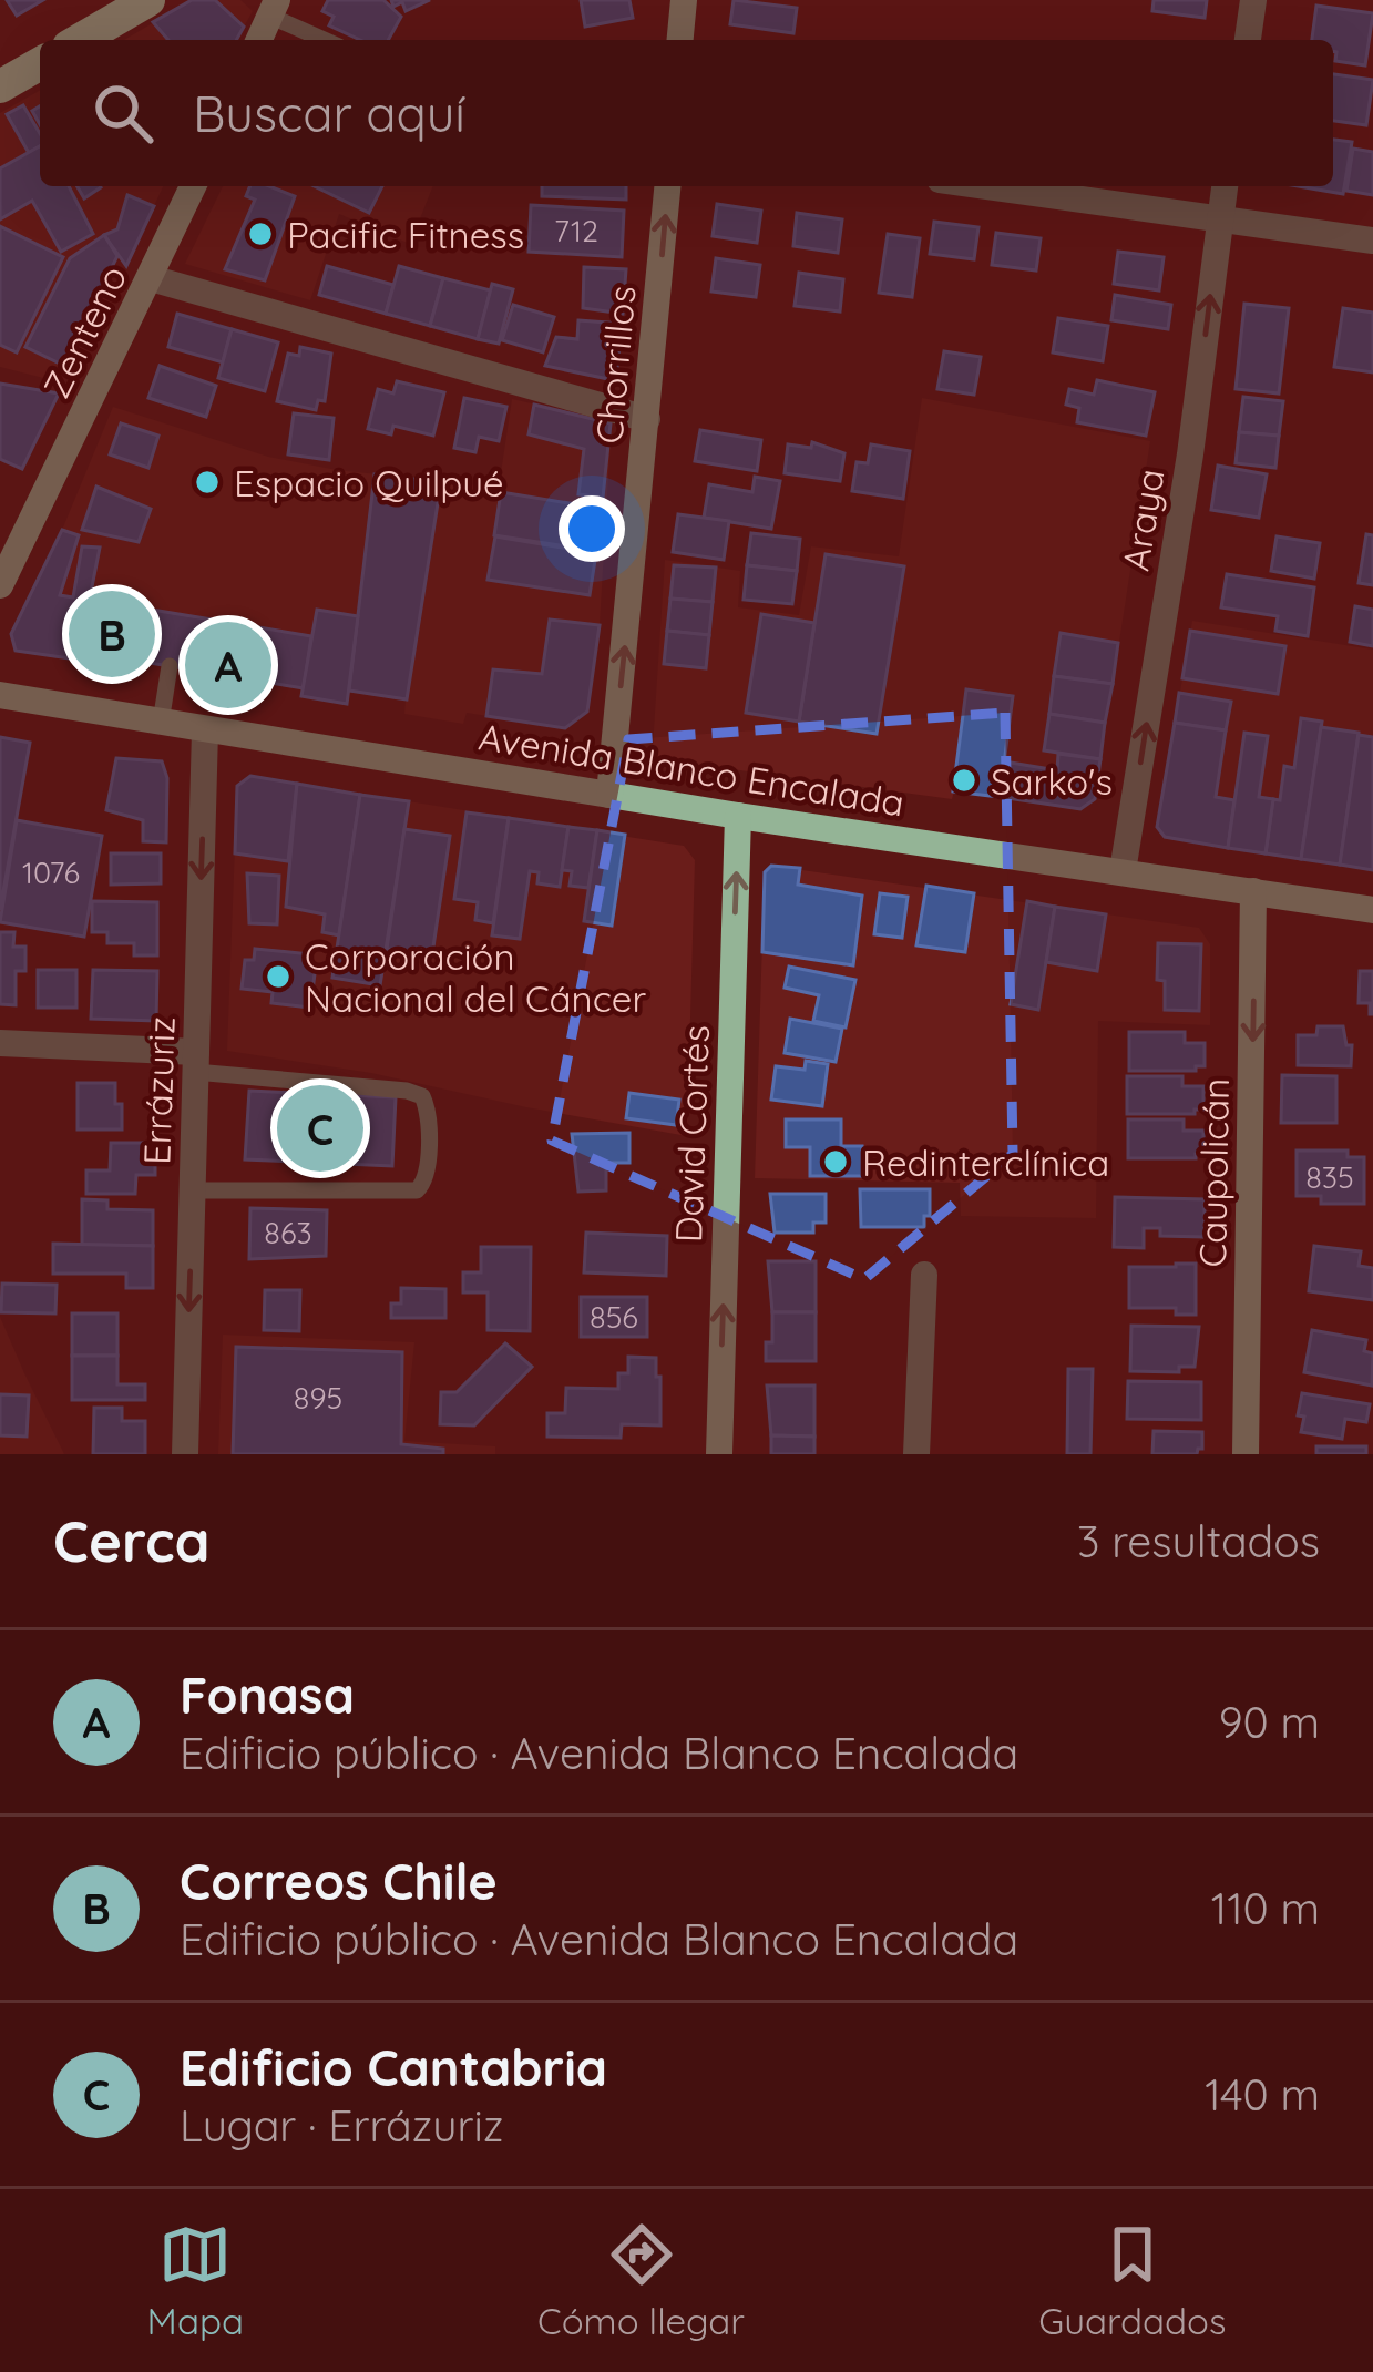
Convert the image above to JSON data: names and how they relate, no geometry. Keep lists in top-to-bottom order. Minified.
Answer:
{"streets":{"street":["Zenteno","Chorrillos","Araya","Avenida Blanco Encalada","Errázuriz","David Cortés","Caupolicán"]},"crossings":[["Chorrillos","Avenida Blanco Encalada"],["Araya","Avenida Blanco Encalada"],["Avenida Blanco Encalada","Errázuriz"],["Avenida Blanco Encalada","David Cortés"],["Avenida Blanco Encalada","Caupolicán"]],"one_way":["Chorrillos","Araya","Errázuriz","David Cortés","Caupolicán"],"places":["Pacific Fitness","Espacio Quilpué","Sarko's","Corporación Nacional del Cáncer","Redinterclínica"],"house_numbers":["712","1076","835","863","856","895"],"page":{"search":"Buscar aquí","pins":["B","A","C"],"heading":["Cerca","3 resultados"],"list":[{"mark":"A","name":"Fonasa","note":"Edificio público · Avenida Blanco Encalada","value":"90 m"},{"mark":"B","name":"Correos Chile","note":"Edificio público · Avenida Blanco Encalada","value":"110 m"},{"mark":"C","name":"Edificio Cantabria","note":"Lugar · Errázuriz","value":"140 m"}],"nav":["Mapa","Cómo llegar","Guardados"]}}
